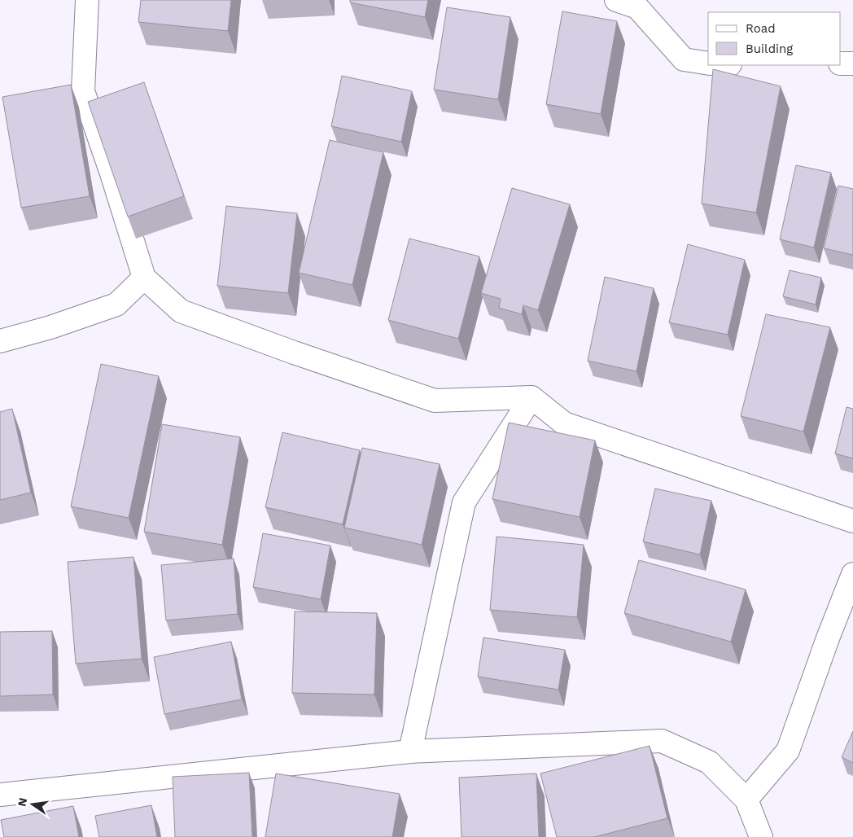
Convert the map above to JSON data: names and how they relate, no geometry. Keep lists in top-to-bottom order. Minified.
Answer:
{"legend":["Road","Building"],"north":"left"}
